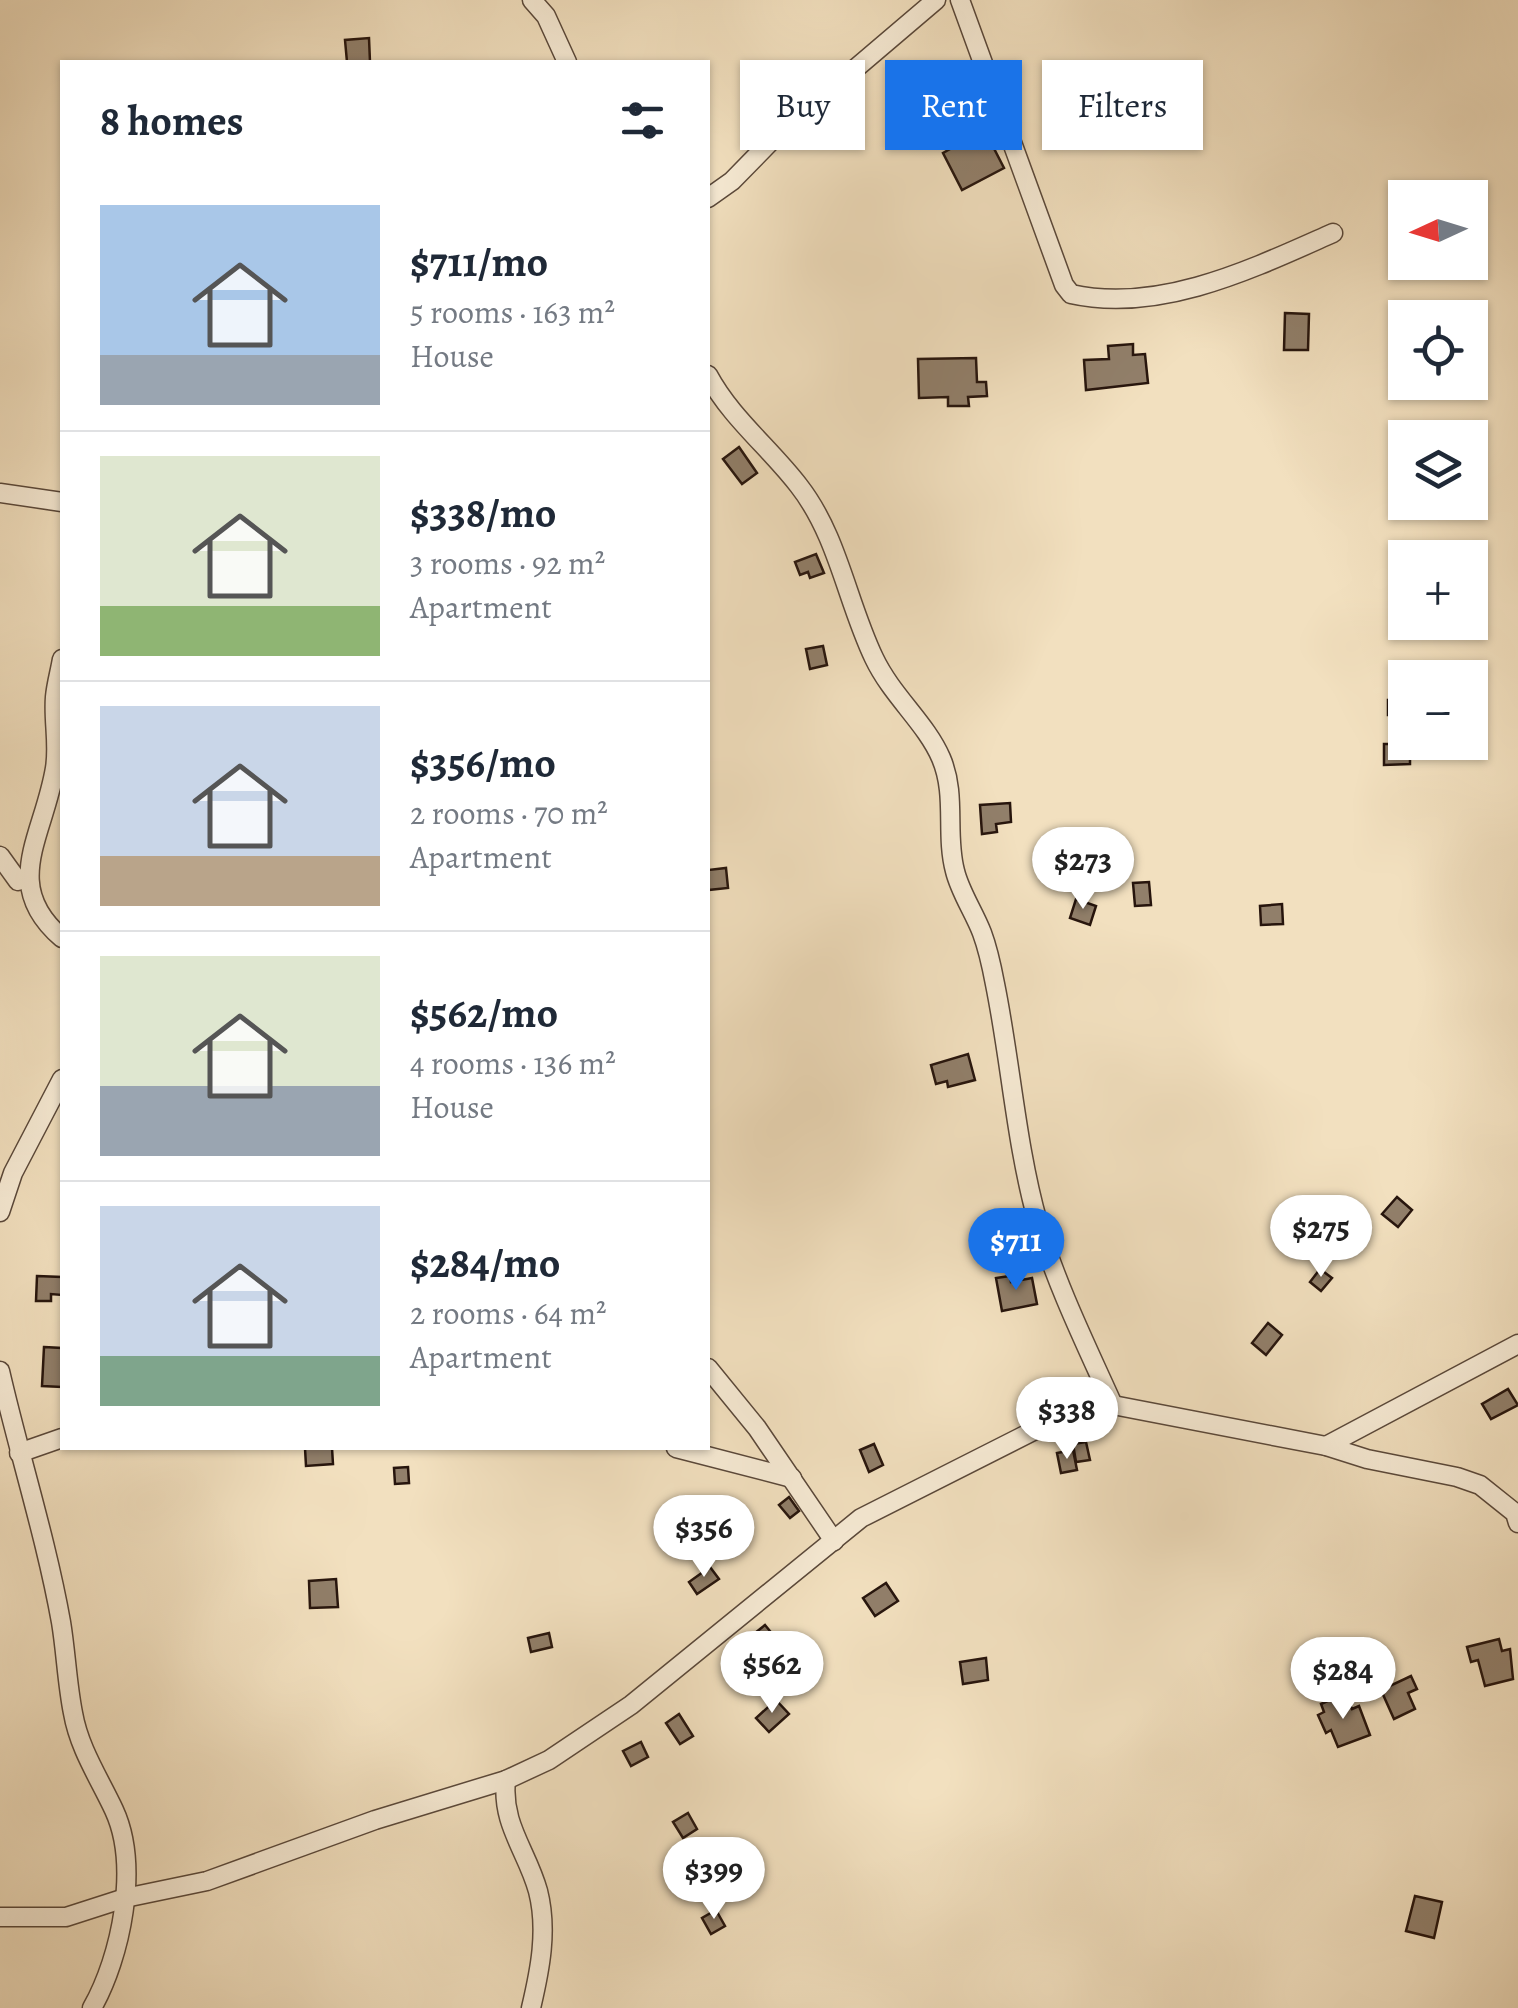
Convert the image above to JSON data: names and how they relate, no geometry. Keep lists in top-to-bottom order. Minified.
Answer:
{"north":"left","page":{"chip":["Buy","Rent","Filters"],"heading":"8 homes","map_buttons":["+","−"],"list":[{"name":"$711/mo","note":"5 rooms · 163 m² · House"},{"name":"$338/mo","note":"3 rooms · 92 m² · Apartment"},{"name":"$356/mo","note":"2 rooms · 70 m² · Apartment"},{"name":"$562/mo","note":"4 rooms · 136 m² · House"},{"name":"$284/mo","note":"2 rooms · 64 m² · Apartment"}],"price":["$273","$275","$711","$338","$356","$562","$284","$399"]}}
